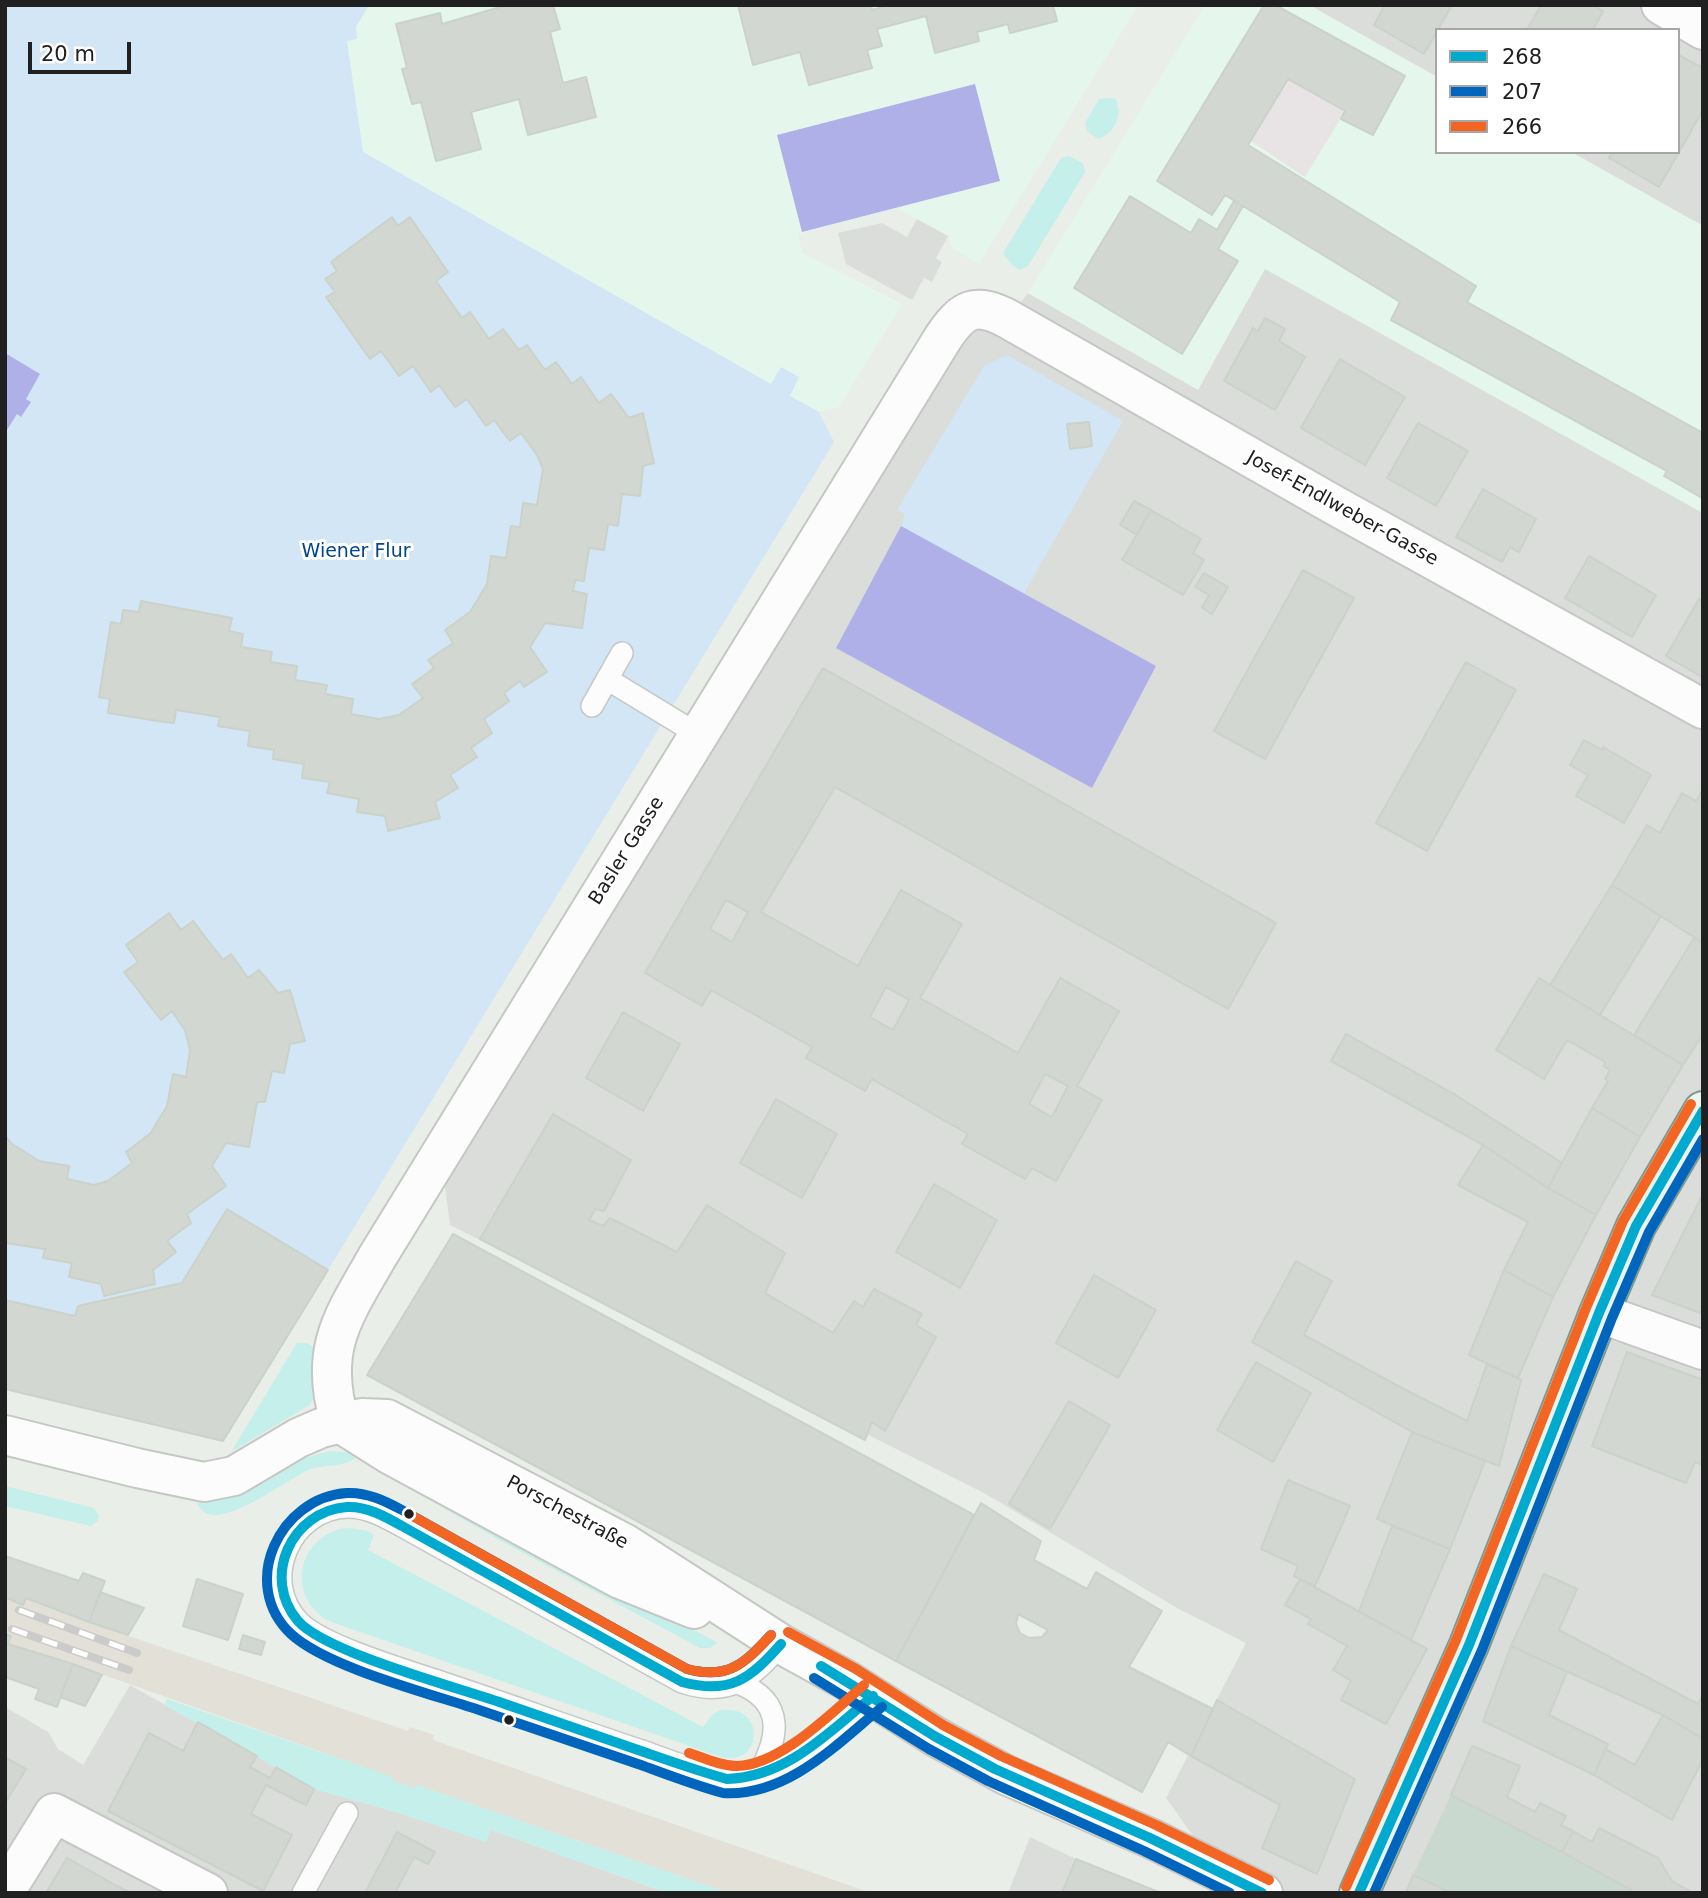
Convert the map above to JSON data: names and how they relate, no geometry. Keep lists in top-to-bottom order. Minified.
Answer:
{"streets":{"street":["Josef-Endlweber-Gasse","Basler Gasse","Porschestraße"]},"crossings":[["Josef-Endlweber-Gasse","Basler Gasse"],["Basler Gasse","Porschestraße"]],"parks":["Wiener Flur"],"lines":["transit line 266","transit line 268","transit line 207"],"legend":["268","207","266"],"scale_bar":"20 m"}
